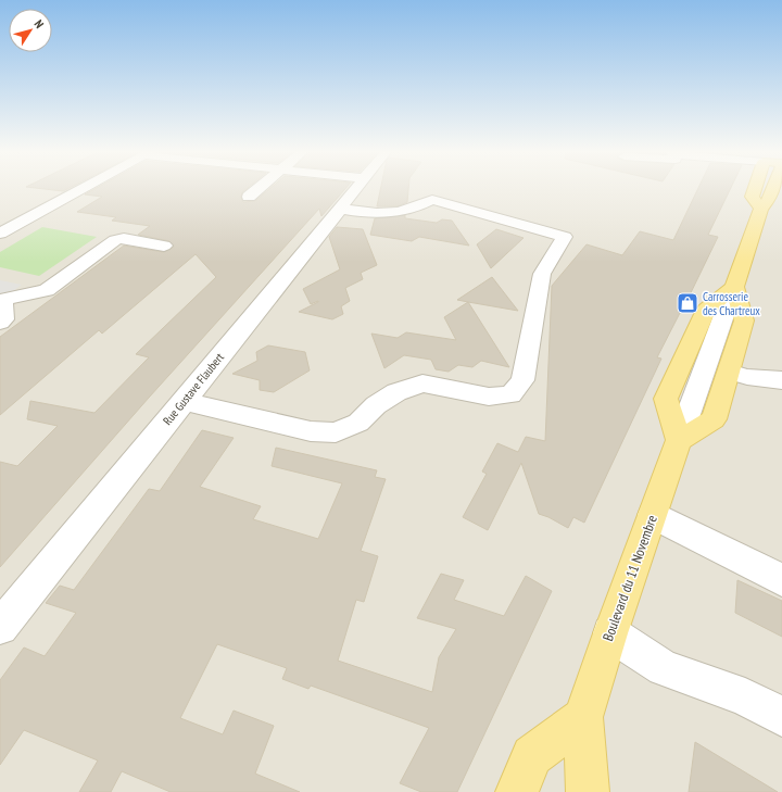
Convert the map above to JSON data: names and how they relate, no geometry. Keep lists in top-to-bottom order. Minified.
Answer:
{"streets":{"main road":["Boulevard du 11 Novembre"],"street":["Rue Gustave Flaubert"]},"places":{"shop":["Carrosserie des Chartreux"]},"north":"top right"}
